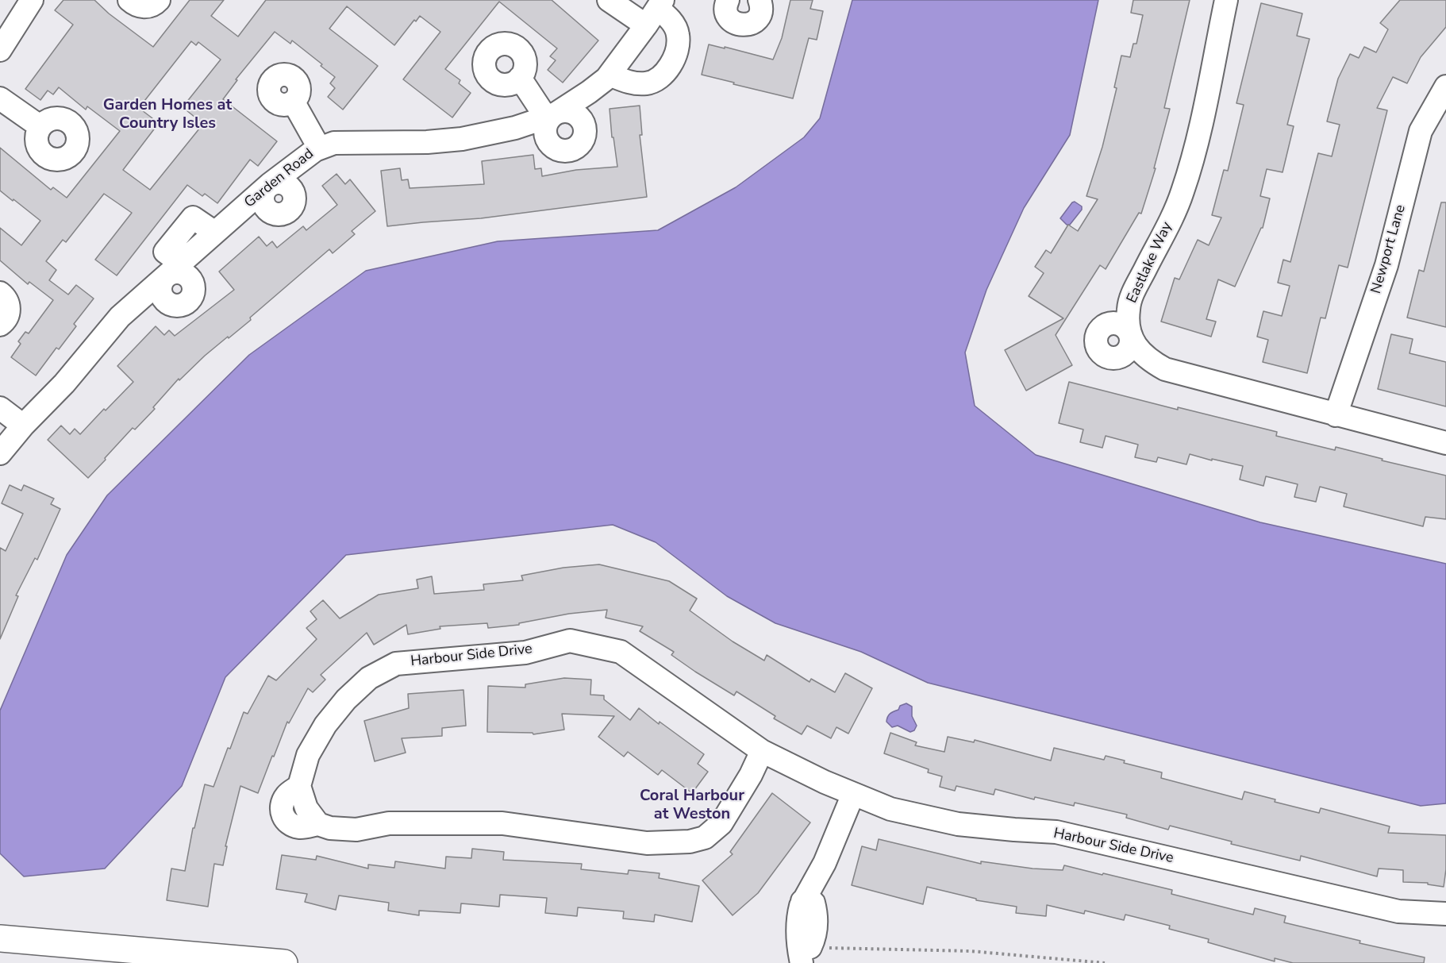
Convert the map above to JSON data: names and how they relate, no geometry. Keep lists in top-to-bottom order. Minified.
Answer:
{"streets":{"street":["Garden Road","Newport Lane","Eastlake Way","Harbour Side Drive"]},"crossings":[["Newport Lane","Eastlake Way"]],"districts":["Garden Homes at Country Isles","Coral Harbour at Weston"]}
